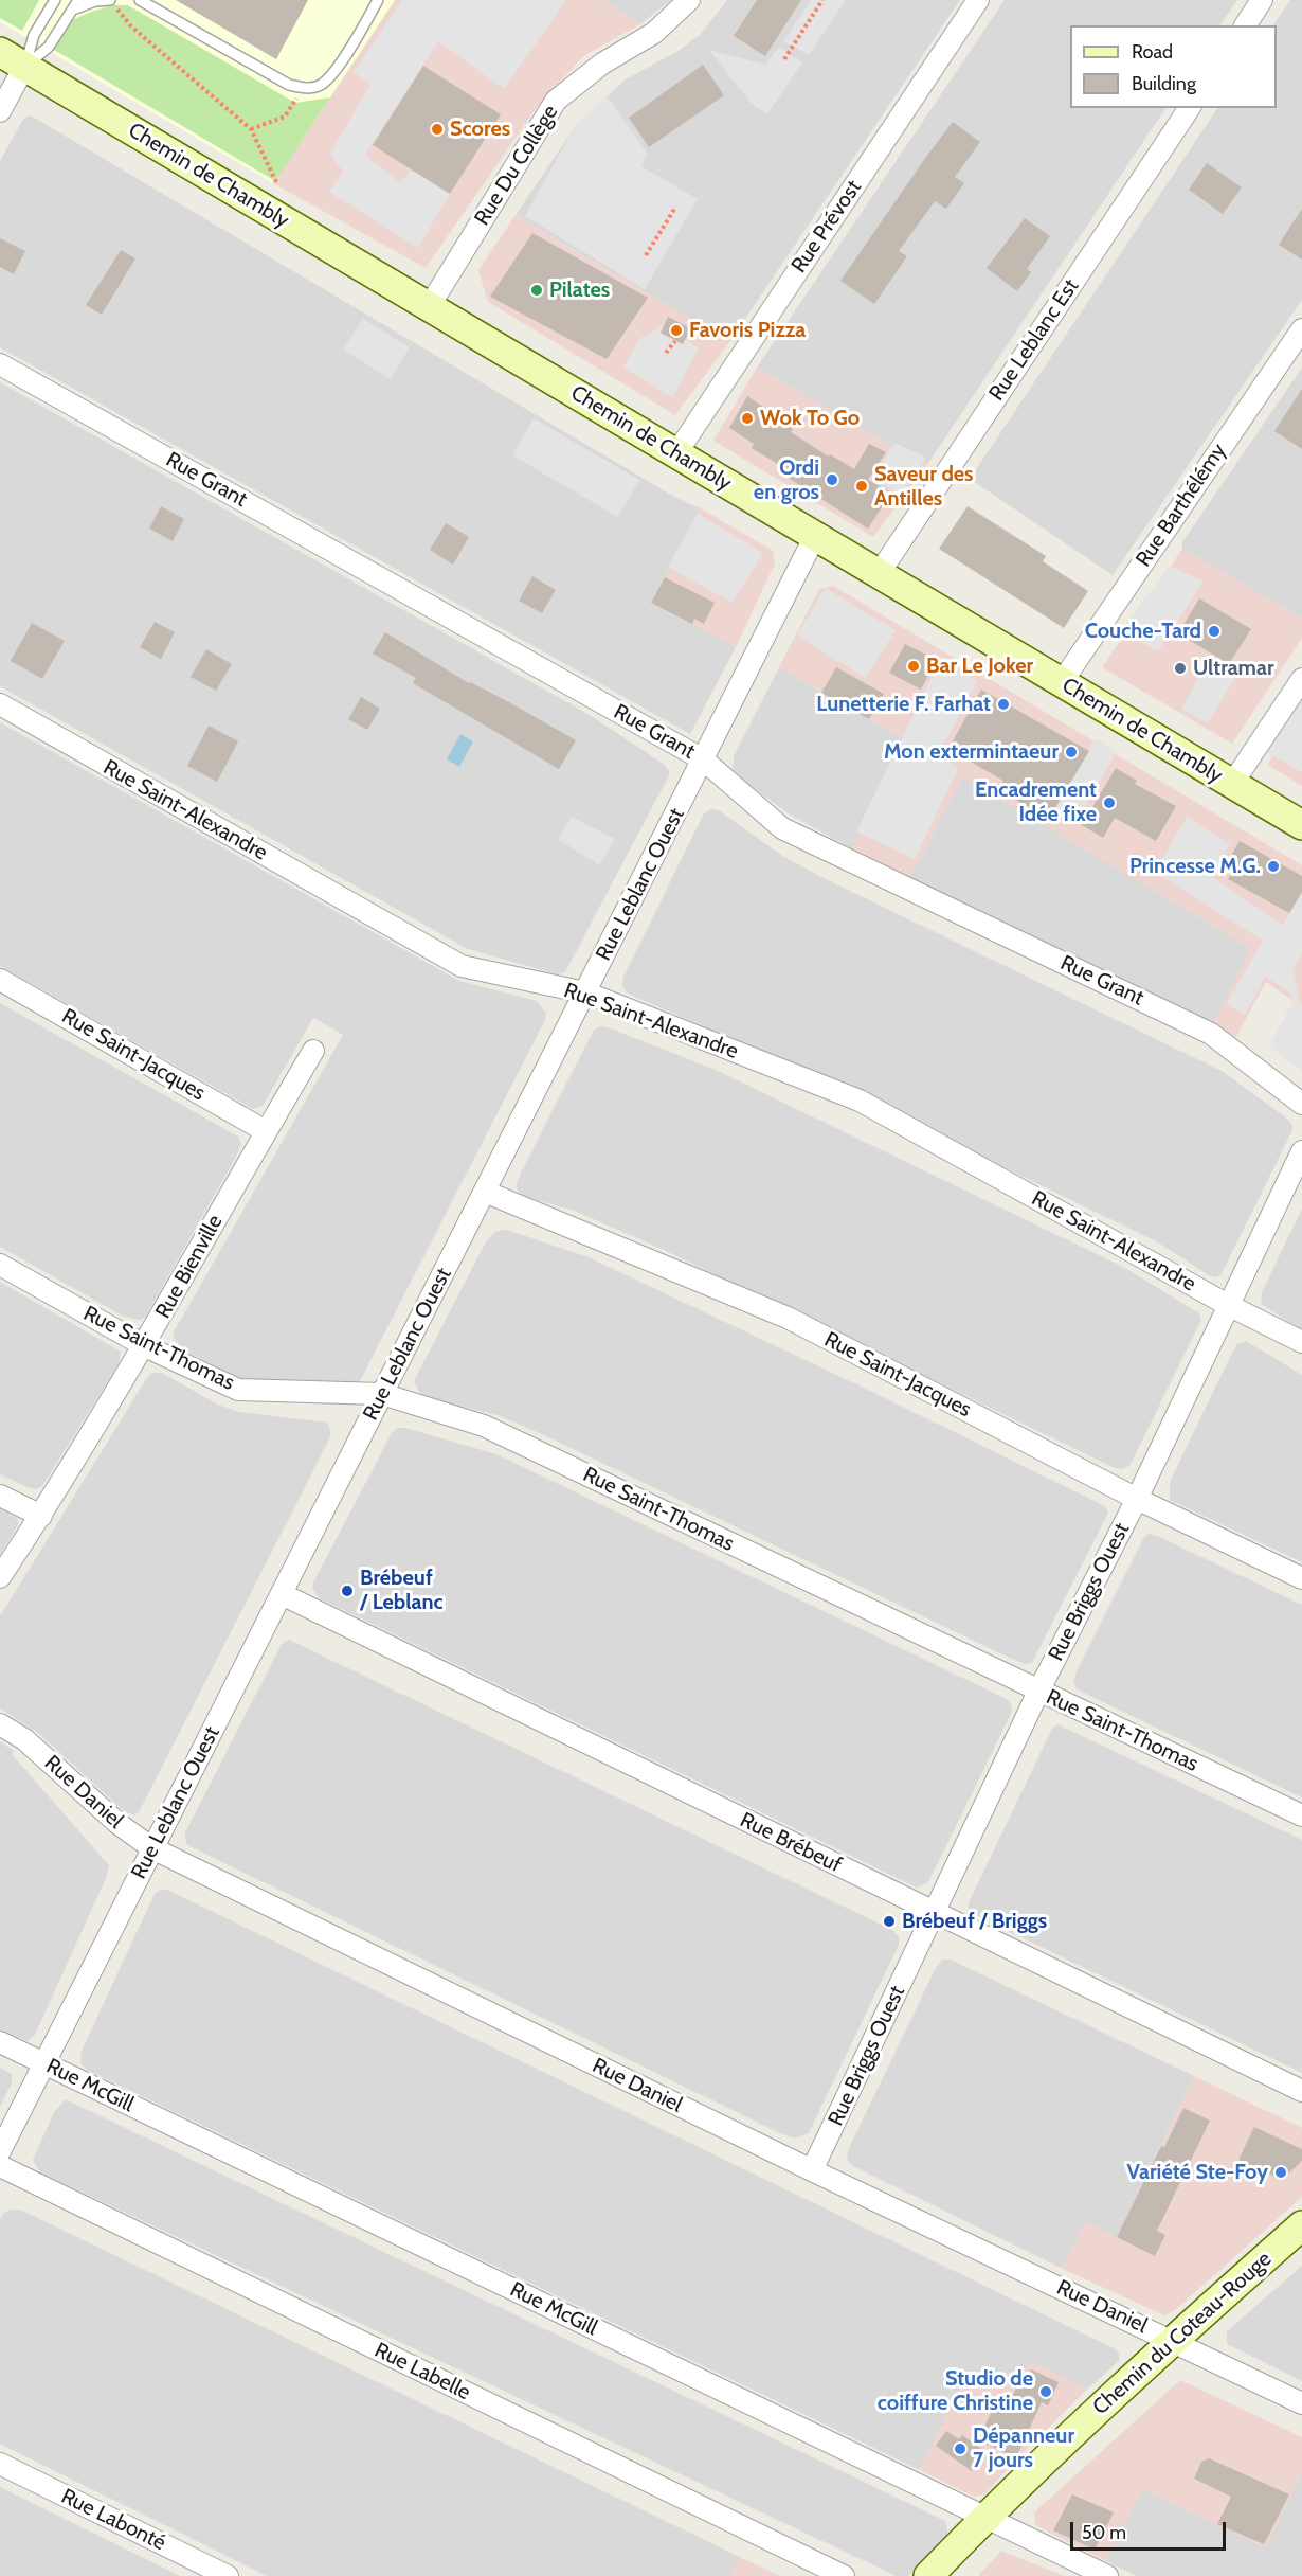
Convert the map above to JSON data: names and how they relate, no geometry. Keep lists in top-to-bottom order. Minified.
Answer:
{"streets":{"main road":["Chemin de Chambly","Chemin du Coteau-Rouge"],"street":["Rue Du Collège","Rue Prévost","Rue Leblanc Est","Rue Grant","Rue Barthélémy","Rue Saint-Alexandre","Rue Leblanc Ouest","Rue Saint-Jacques","Rue Bienville","Rue Saint-Thomas","Rue Briggs Ouest","Rue Daniel","Rue Brébeuf","Rue McGill","Rue Labelle","Rue Labonté"]},"crossings":[["Rue Du Collège","Chemin de Chambly"],["Chemin de Chambly","Rue Prévost"],["Chemin de Chambly","Rue Leblanc Est"],["Chemin de Chambly","Rue Barthélémy"],["Chemin de Chambly","Rue Leblanc Ouest"],["Rue Grant","Rue Leblanc Ouest"],["Rue Saint-Alexandre","Rue Leblanc Ouest"],["Rue Saint-Alexandre","Rue Briggs Ouest"],["Rue Leblanc Ouest","Rue Saint-Jacques"],["Rue Leblanc Ouest","Rue Saint-Thomas"],["Rue Leblanc Ouest","Rue Daniel"],["Rue Leblanc Ouest","Rue Brébeuf"],["Rue Leblanc Ouest","Rue McGill"],["Rue Saint-Jacques","Rue Bienville"],["Rue Saint-Jacques","Rue Briggs Ouest"],["Rue Bienville","Rue Saint-Thomas"],["Rue Saint-Thomas","Rue Briggs Ouest"],["Rue Briggs Ouest","Rue Daniel"],["Rue Briggs Ouest","Rue Brébeuf"],["Rue Daniel","Chemin du Coteau-Rouge"],["Rue McGill","Chemin du Coteau-Rouge"]],"places":["Scores","Pilates","Favoris Pizza","Wok To Go","Ordi en gros","Saveur des Antilles","Couche-Tard","Bar Le Joker","Ultramar","Lunetterie F. Farhat","Mon extermintaeur","Encadrement Idée fixe","Princesse M.G.","Brébeuf / Leblanc","Brébeuf / Briggs","Variété Ste-Foy","Studio de coiffure Christine","Dépanneur 7 jours"],"legend":["Road","Building"],"scale_bar":"50 m"}
